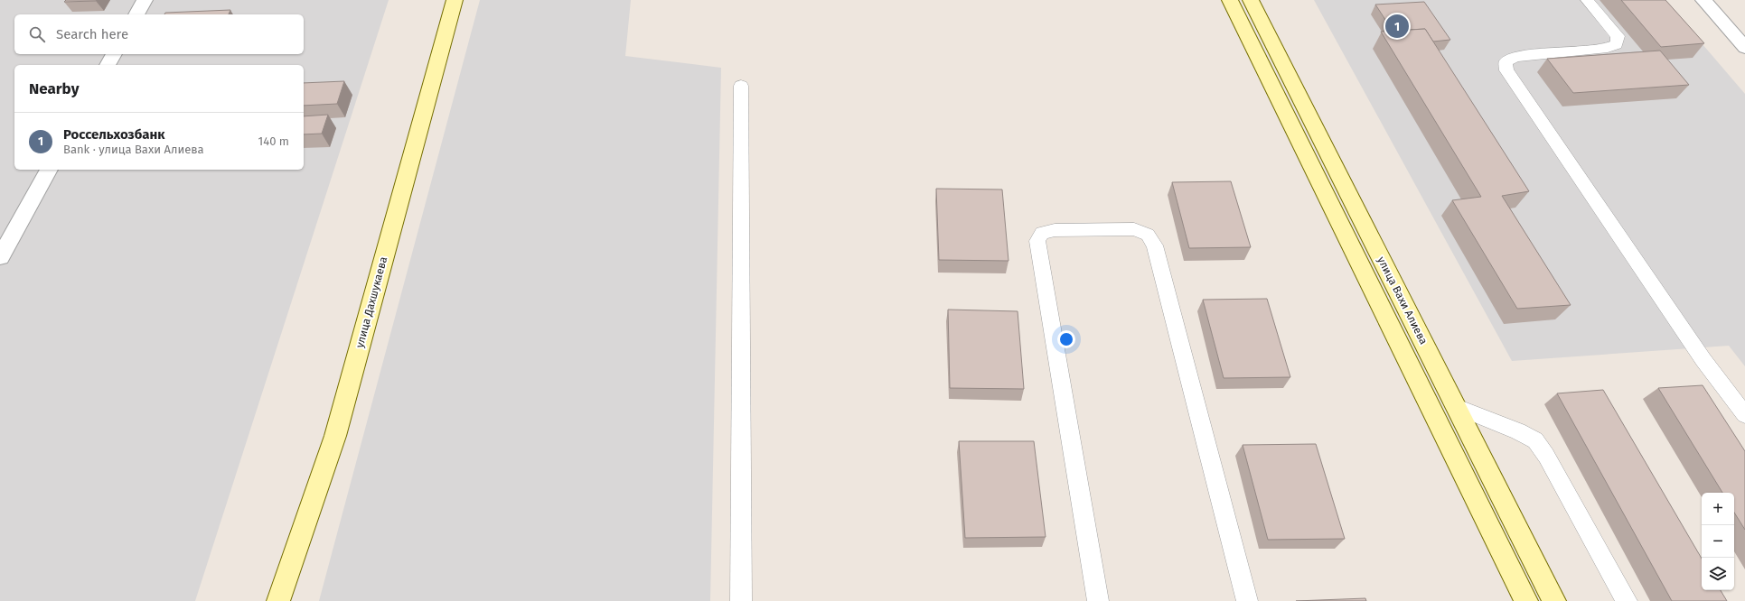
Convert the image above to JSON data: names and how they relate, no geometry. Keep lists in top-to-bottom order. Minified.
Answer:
{"streets":{"main road":["улица Вахи Алиева","улица Дахшукаева"]},"page":{"pins":"1","search":"Search here","heading":"Nearby","list":[{"mark":"1","name":"Россельхозбанк","note":"Bank · улица Вахи Алиева","value":"140 m"}],"map_buttons":["+","−"]}}
